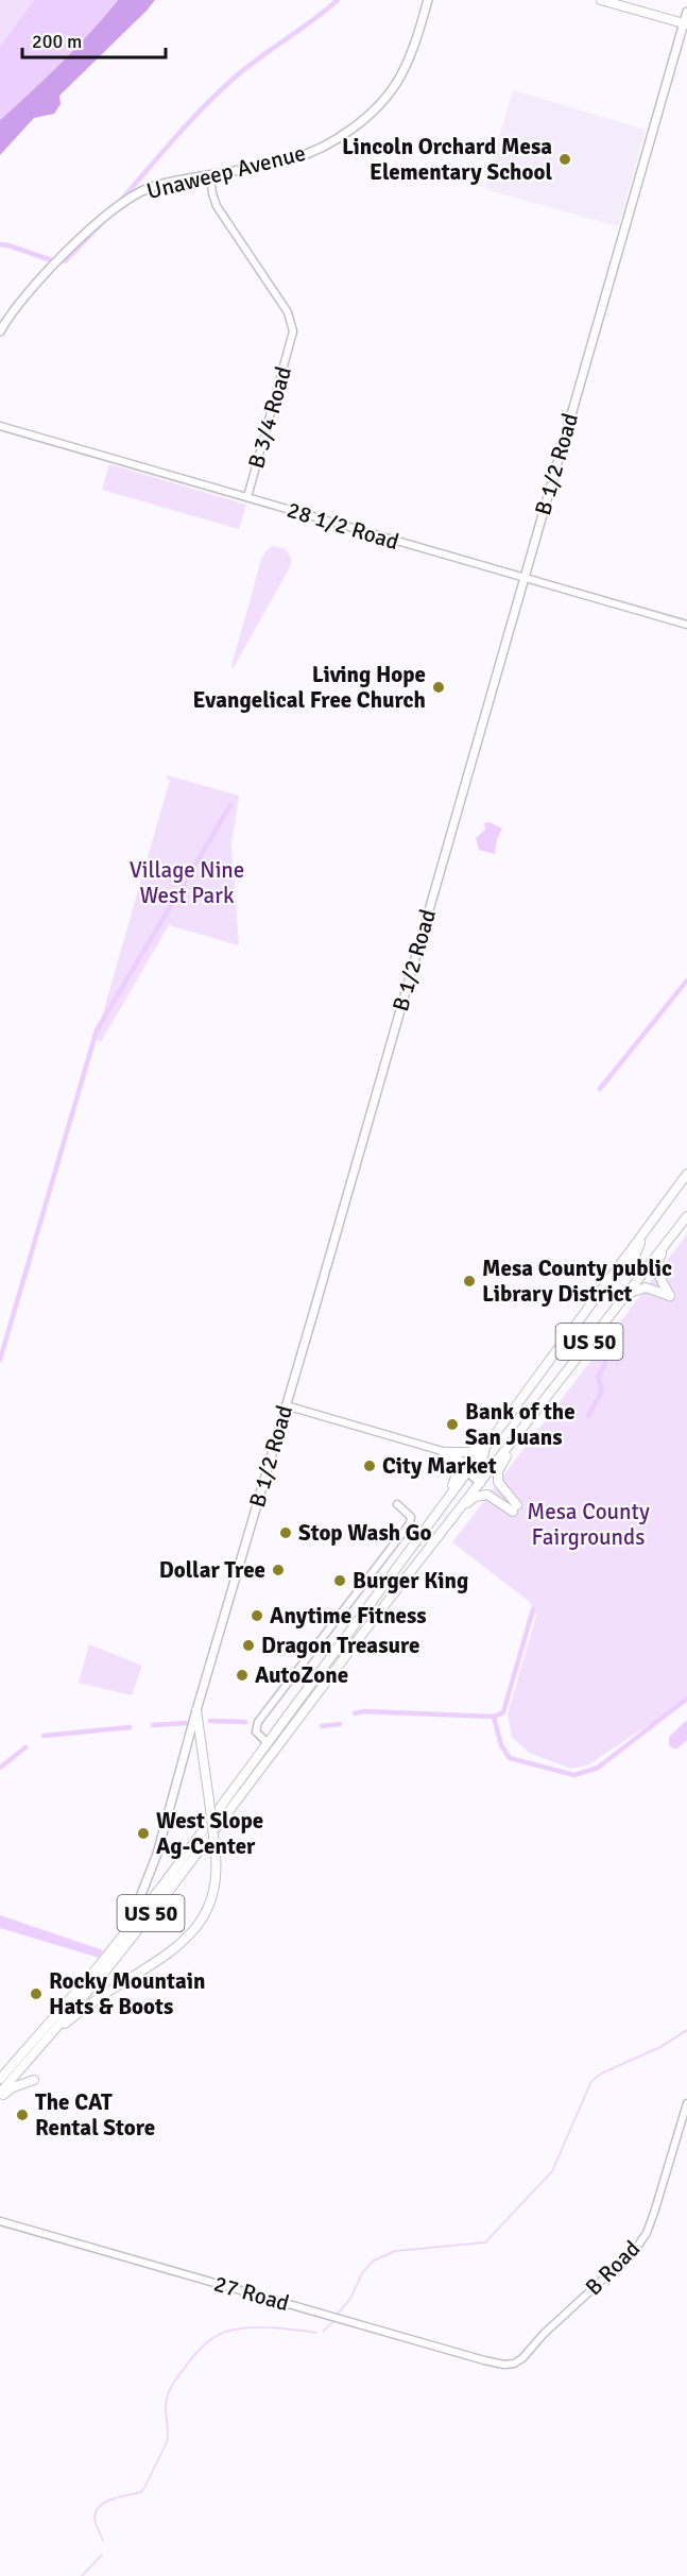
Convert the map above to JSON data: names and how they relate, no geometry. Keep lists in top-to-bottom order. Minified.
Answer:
{"streets":{"main road":["Unaweep Avenue","B 1/2 Road","US 50"],"street":["B 3/4 Road","28 1/2 Road","B Road","27 Road"]},"crossings":[["Unaweep Avenue","B 3/4 Road"],["B 3/4 Road","28 1/2 Road"],["B 1/2 Road","28 1/2 Road"],["B Road","27 Road"]],"parks":["Village Nine West Park","Mesa County Fairgrounds"],"places":["Lincoln Orchard Mesa Elementary School","Living Hope Evangelical Free Church","Mesa County public Library District","Bank of the San Juans","City Market","Stop Wash Go","Dollar Tree","Burger King","Anytime Fitness","Dragon Treasure","AutoZone","West Slope Ag-Center","Rocky Mountain Hats & Boots","The CAT Rental Store"],"scale_bar":"200 m"}
